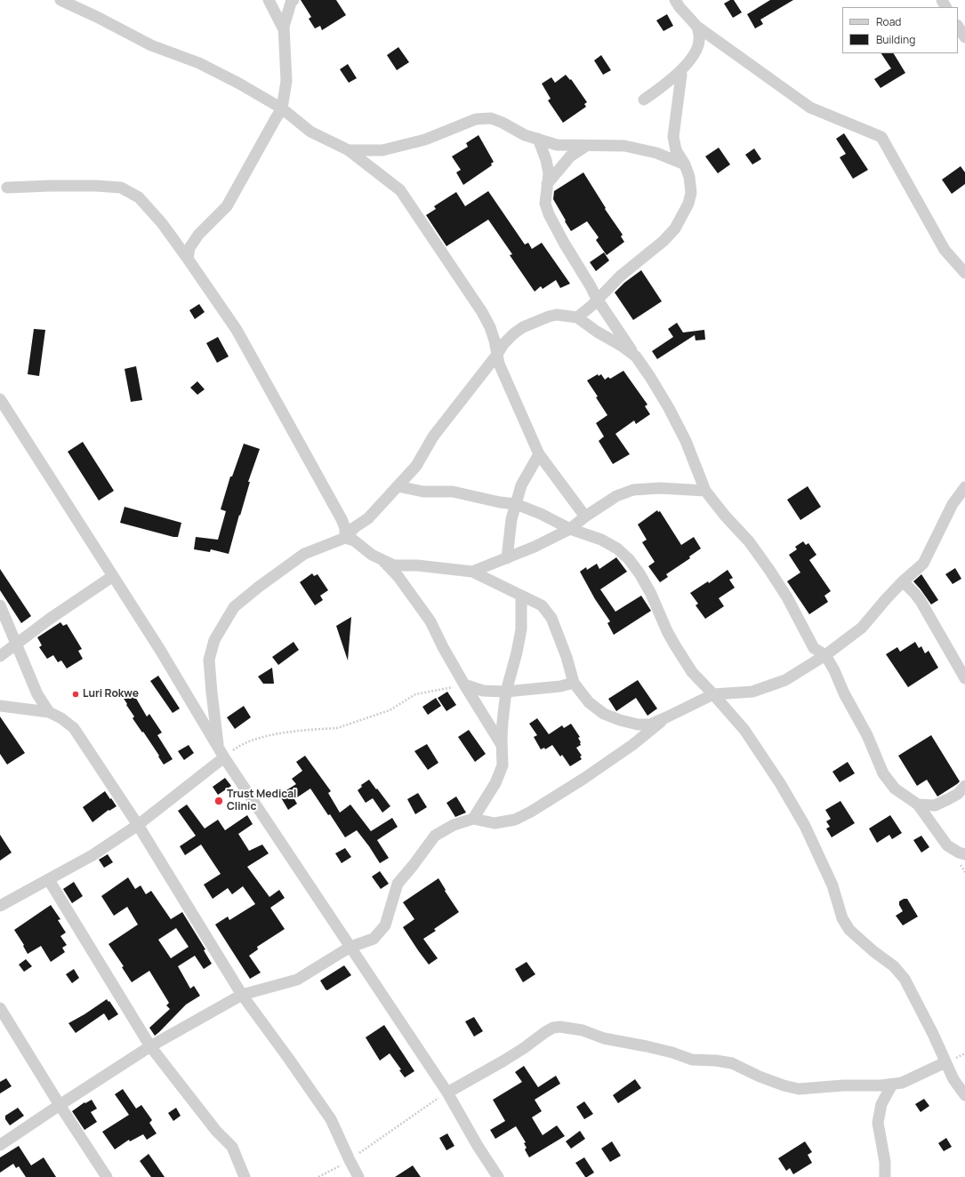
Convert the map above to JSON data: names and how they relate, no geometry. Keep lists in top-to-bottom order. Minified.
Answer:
{"places":["Luri Rokwe","Trust Medical Clinic"],"legend":["Road","Building"]}
